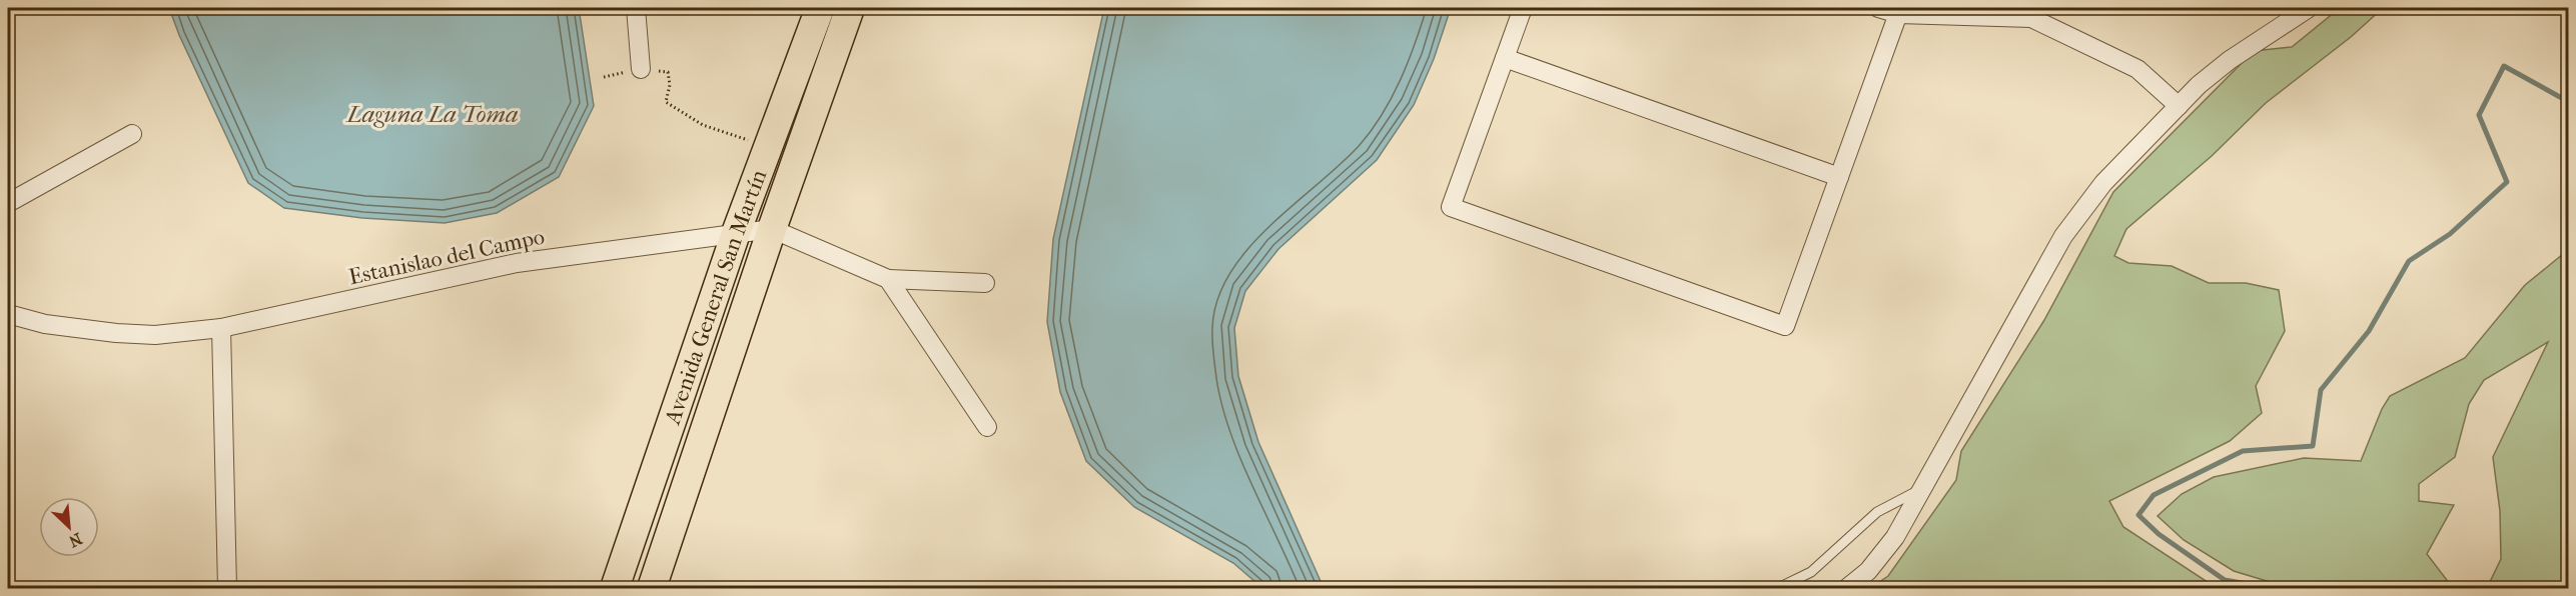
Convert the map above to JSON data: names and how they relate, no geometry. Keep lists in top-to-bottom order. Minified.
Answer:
{"streets":{"main road":["Avenida General San Martín"],"street":["Estanislao del Campo"]},"crossings":[["Estanislao del Campo","Avenida General San Martín"]],"water":["Laguna La Toma"],"north":"bottom right"}
